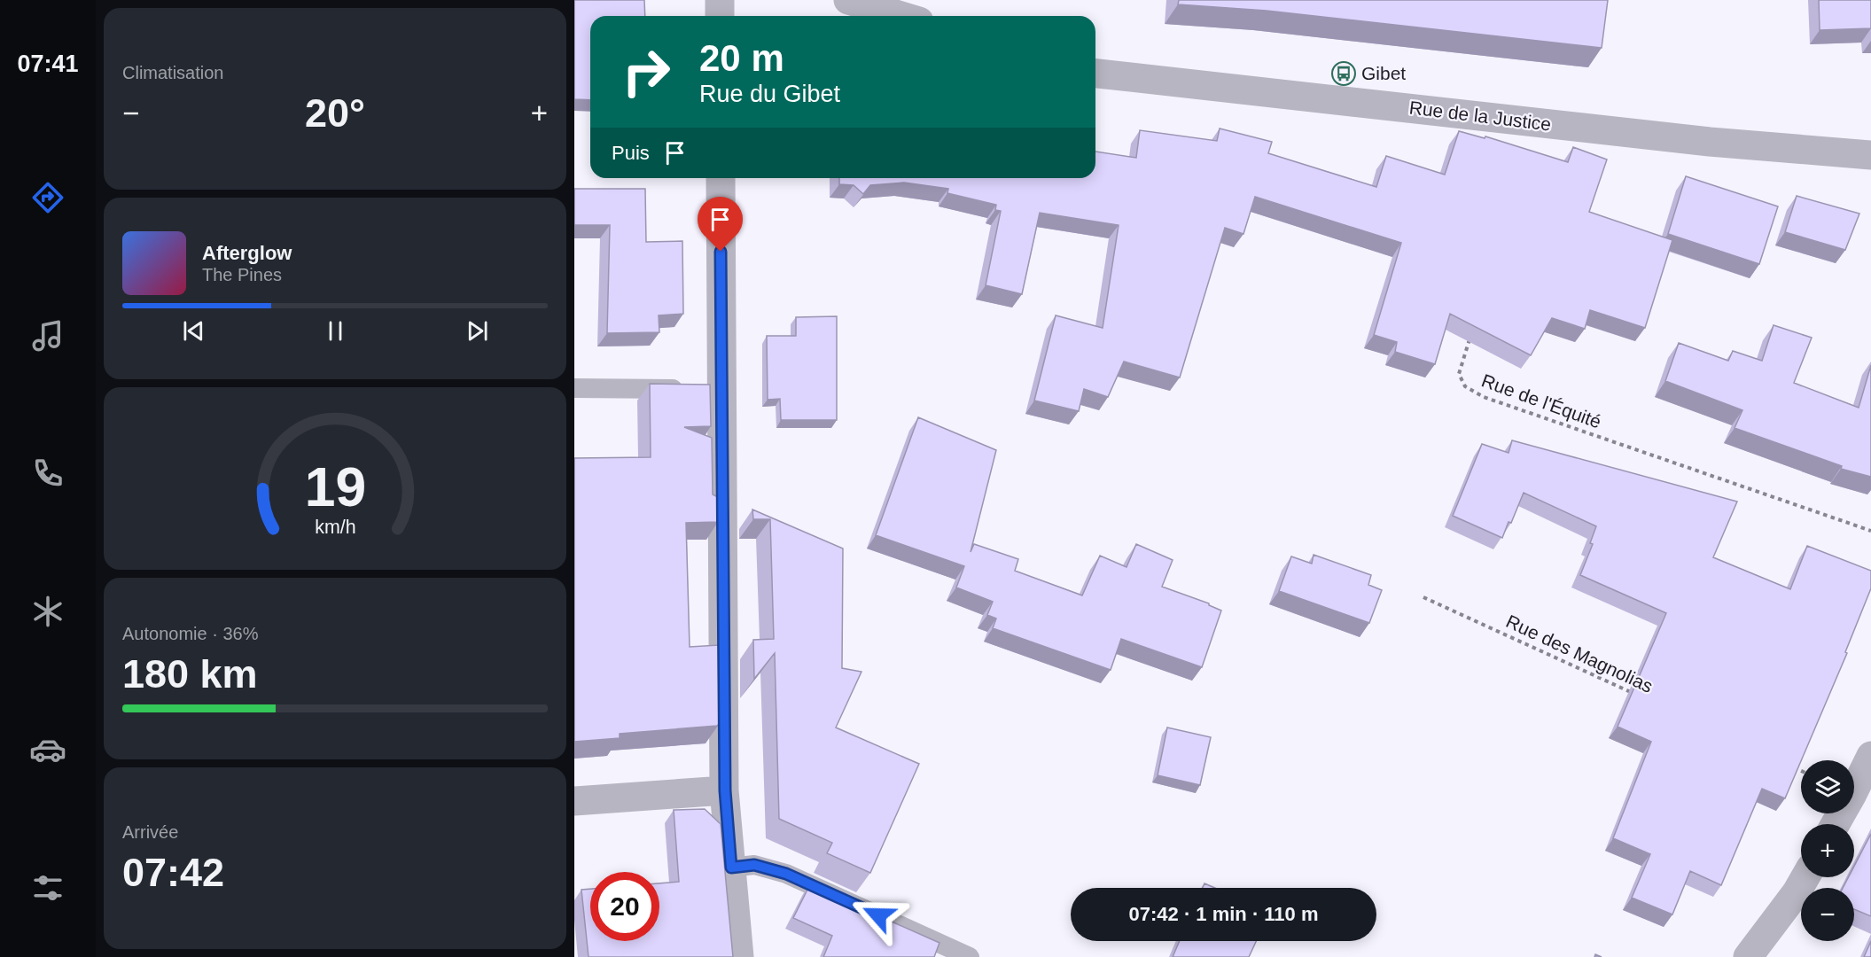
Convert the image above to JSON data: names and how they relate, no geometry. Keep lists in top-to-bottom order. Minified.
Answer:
{"streets":{"street":["Rue de la Justice"],"path":["Rue de l'Équité","Rue des Magnolias"]},"places":{"bus stop":["Gibet"]},"page":{"tabs":"07:41","tile":["Climatisation",["Autonomie · 36%","180 km"],["Arrivée","07:42"]],"turn":["20 m","Rue du Gibet"],"heat":["−","20°","+"],"then":"Puis","song":["Afterglow","The Pines"],"map_buttons":["+","−"],"limit":"20","trip":"07:42 · 1 min · 110 m","gauge":["19","km/h"]}}
